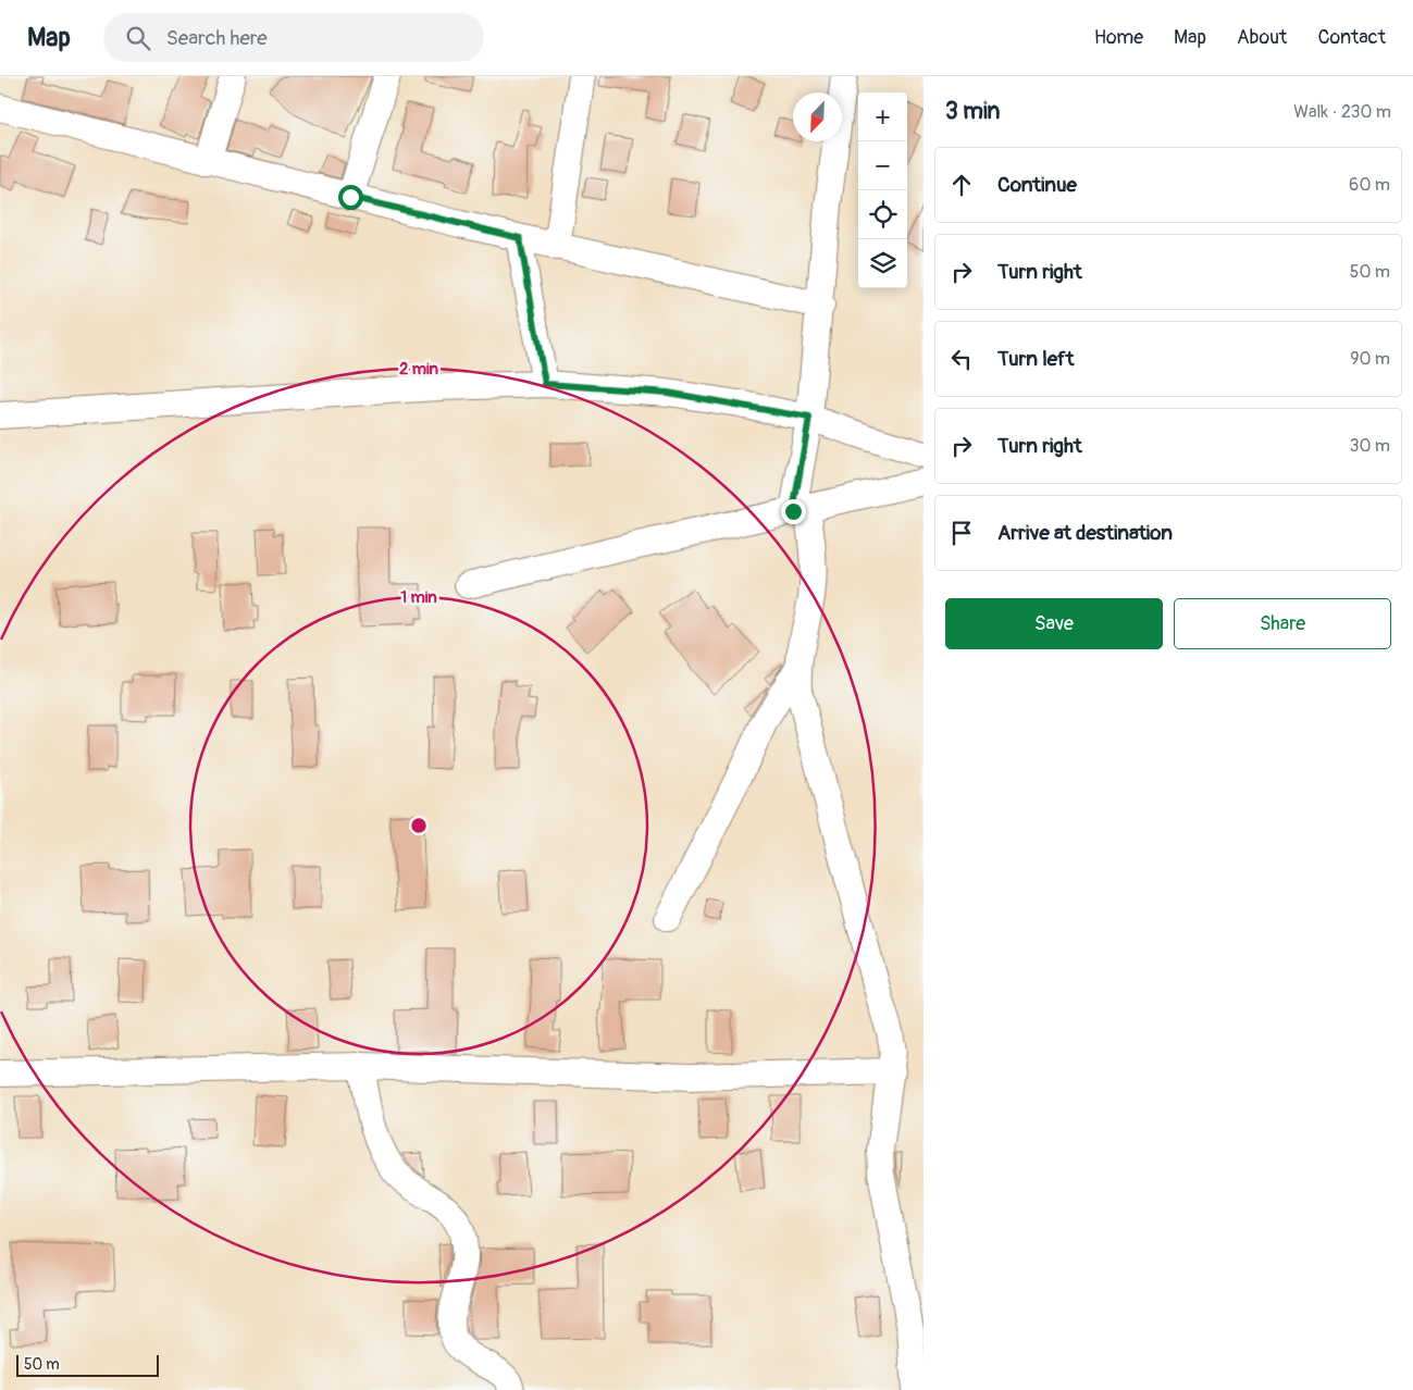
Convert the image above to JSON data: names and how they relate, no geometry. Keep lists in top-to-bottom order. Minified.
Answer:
{"scale_bar":"50 m","north":"bottom left","page":{"header":"Map","search":"Search here","nav":["Home","Map","About","Contact"],"heading":["3 min","Walk · 230 m"],"map_buttons":["+","−"],"list":[["Continue","60 m"],["Turn right","50 m"],["Turn left","90 m"],["Turn right","30 m"],"Arrive at destination"],"buttons":["Save","Share"],"scale":"50 m"},"rings":["2 min","1 min"]}
